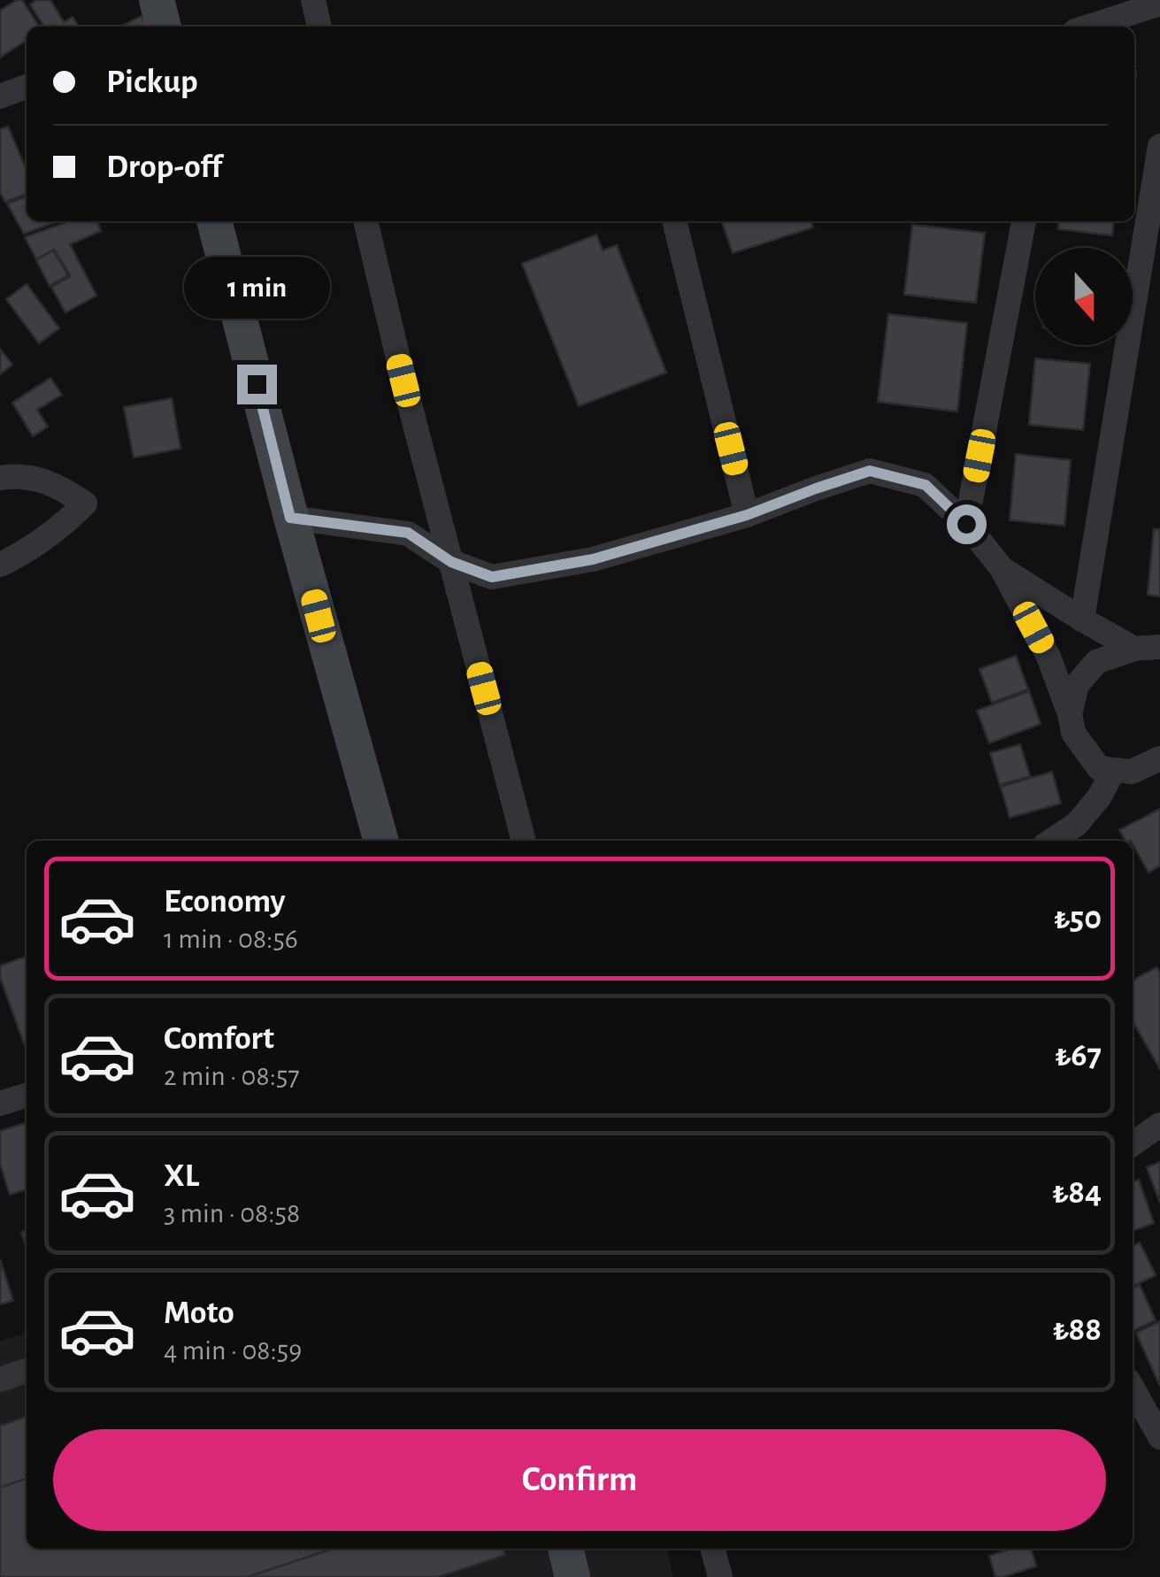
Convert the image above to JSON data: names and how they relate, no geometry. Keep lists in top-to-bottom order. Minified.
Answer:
{"north":"bottom","page":{"banner":["Pickup","Drop-off"],"bubble":"1 min","list":[{"name":"Economy","note":"1 min · 08:56","value":"₺50"},{"name":"Comfort","note":"2 min · 08:57","value":"₺67"},{"name":"XL","note":"3 min · 08:58","value":"₺84"},{"name":"Moto","note":"4 min · 08:59","value":"₺88"}],"buttons":"Confirm"}}
